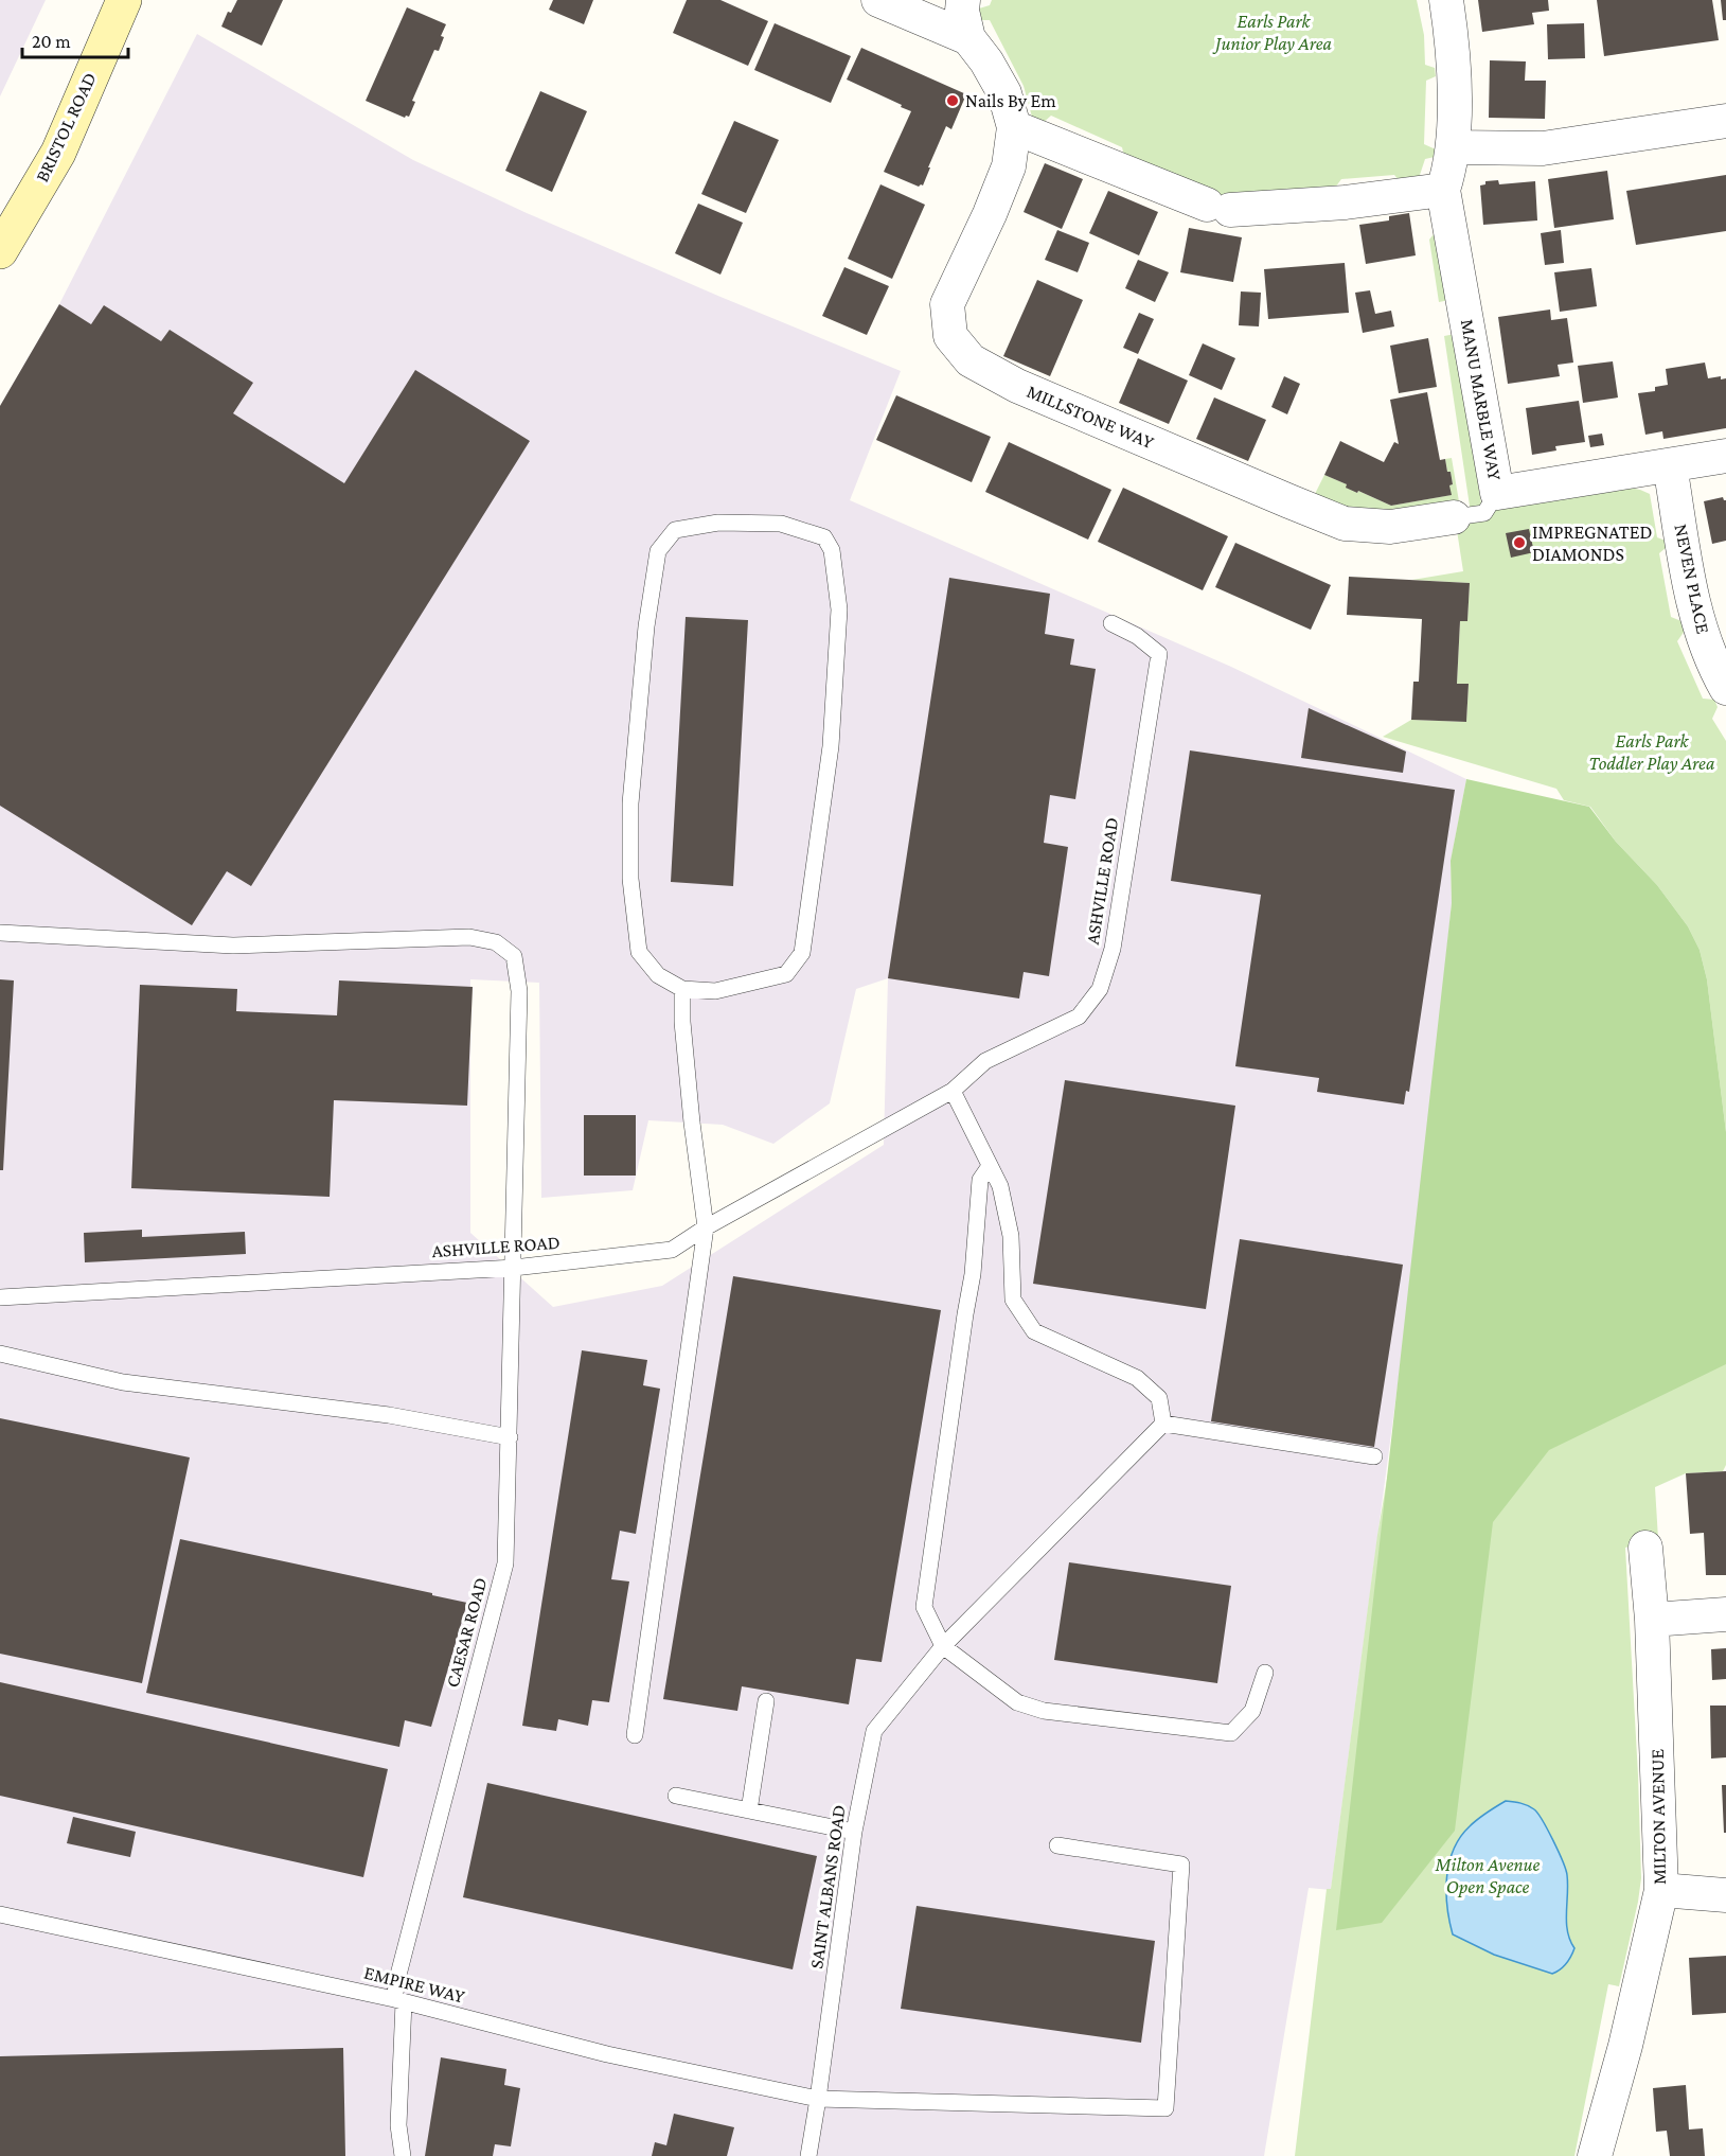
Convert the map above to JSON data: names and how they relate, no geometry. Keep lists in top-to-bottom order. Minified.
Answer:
{"streets":{"street":["BRISTOL ROAD","MANU MARBLE WAY","MILLSTONE WAY","NEVEN PLACE","MILTON AVENUE"],"lane":["ASHVILLE ROAD","CAESAR ROAD","SAINT ALBANS ROAD","EMPIRE WAY"]},"crossings":[["MANU MARBLE WAY","NEVEN PLACE"],["ASHVILLE ROAD","CAESAR ROAD"],["CAESAR ROAD","EMPIRE WAY"],["SAINT ALBANS ROAD","EMPIRE WAY"]],"parks":["Earls Park Junior Play Area","Earls Park Toddler Play Area","Milton Avenue Open Space"],"places":["Nails By Em","IMPREGNATED DIAMONDS"],"scale_bar":"20 m"}
